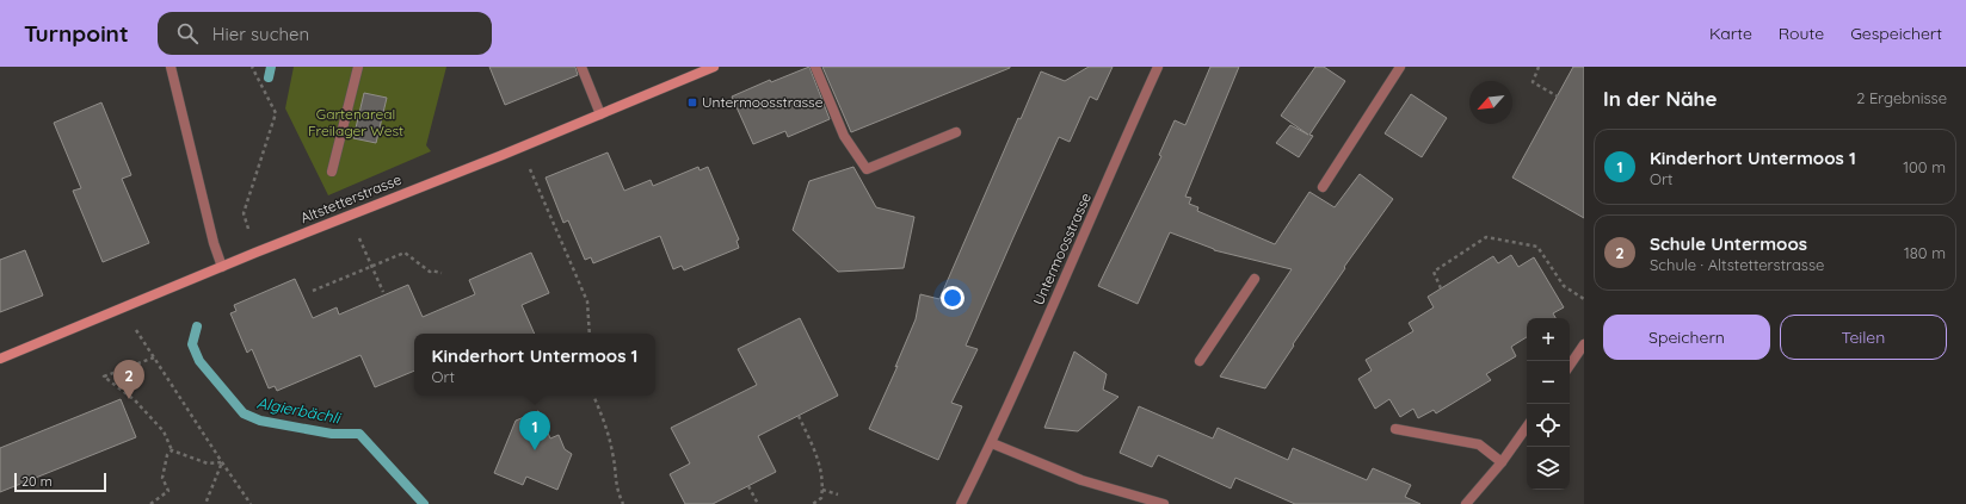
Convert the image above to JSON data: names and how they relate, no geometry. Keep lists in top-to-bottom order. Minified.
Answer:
{"streets":{"street":["Altstetterstrasse","Untermoosstrasse"]},"water":["Algierbächli"],"parks":["Gartenareal Freilager West"],"places":{"transit":["Untermoosstrasse"]},"scale_bar":"20 m","north":"bottom left","page":{"header":"Turnpoint","search":"Hier suchen","nav":["Karte","Route","Gespeichert"],"heading":["In der Nähe","2 Ergebnisse"],"list":[{"mark":"1","name":"Kinderhort Untermoos 1","note":"Ort","value":"100 m"},{"mark":"2","name":"Schule Untermoos","note":"Schule · Altstetterstrasse","value":"180 m"}],"buttons":["Speichern","Teilen"],"map_buttons":["+","−"],"popup":["Kinderhort Untermoos 1","Ort"],"pins":["2","1"],"scale":"20 m"}}
